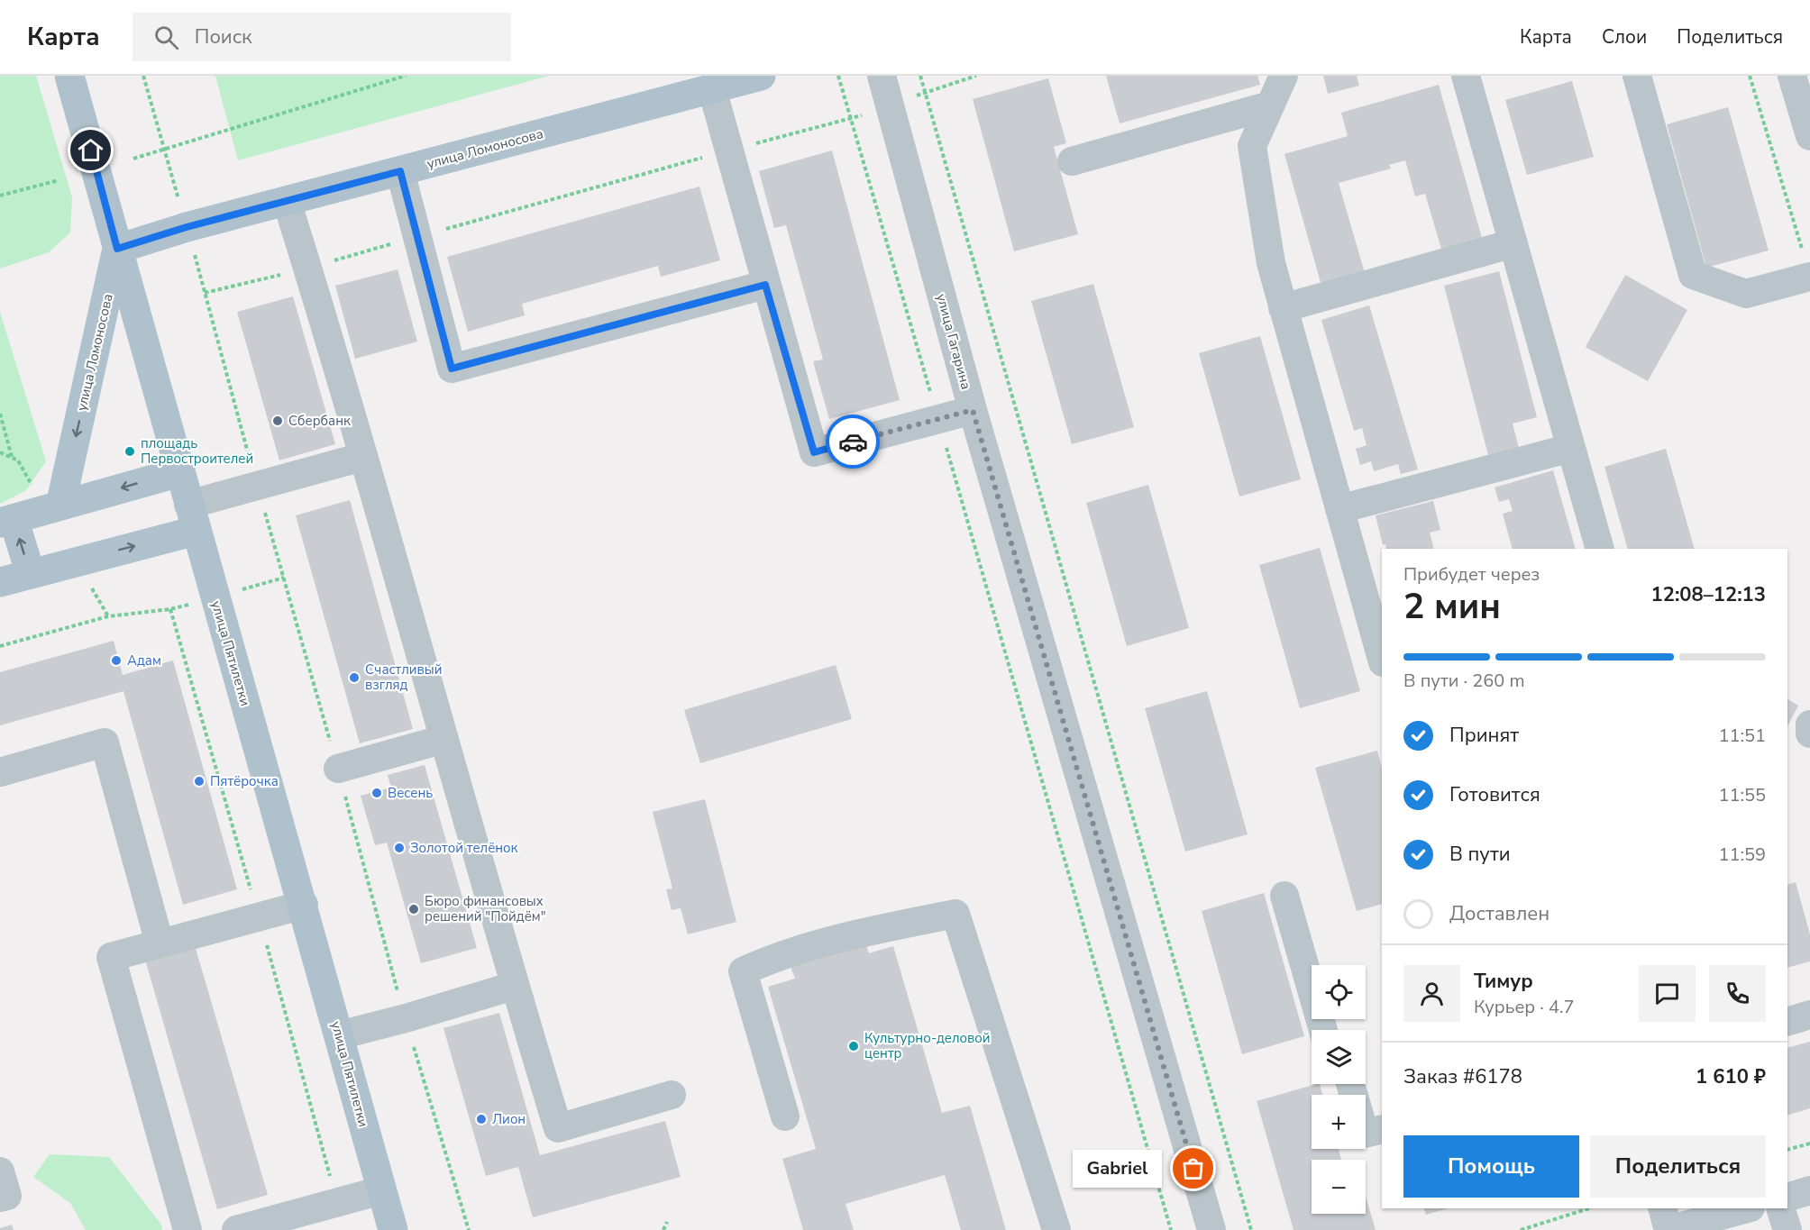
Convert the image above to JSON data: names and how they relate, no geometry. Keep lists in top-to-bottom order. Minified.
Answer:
{"streets":{"main road":["улица Ломоносова","улица Пятилетки"],"street":["улица Гагарина"]},"crossings":[["улица Ломоносова","улица Пятилетки"]],"places":["Сбербанк","площадь Первостроителей","Адам","Счастливый взгляд","Пятёрочка","Весень","Золотой телёнок","Бюро финансовых решений \"Пойдём\"","Культурно-деловой центр","Лион","Gabriel"],"page":{"header":"Карта","search":"Поиск","nav":["Карта","Слои","Поделиться"],"heading":["2 мин","Прибудет через","12:08–12:13"],"panel":["Тимур","Курьер · 4.7","Заказ #6178","1 610 ₽"],"bar":"В пути · 260 m","list":[["Принят","11:51"],["Готовится","11:55"],["В пути","11:59"],"Доставлен"],"map_buttons":["+","−"],"buttons":["Помощь","Поделиться"],"bubble":"Gabriel"}}
